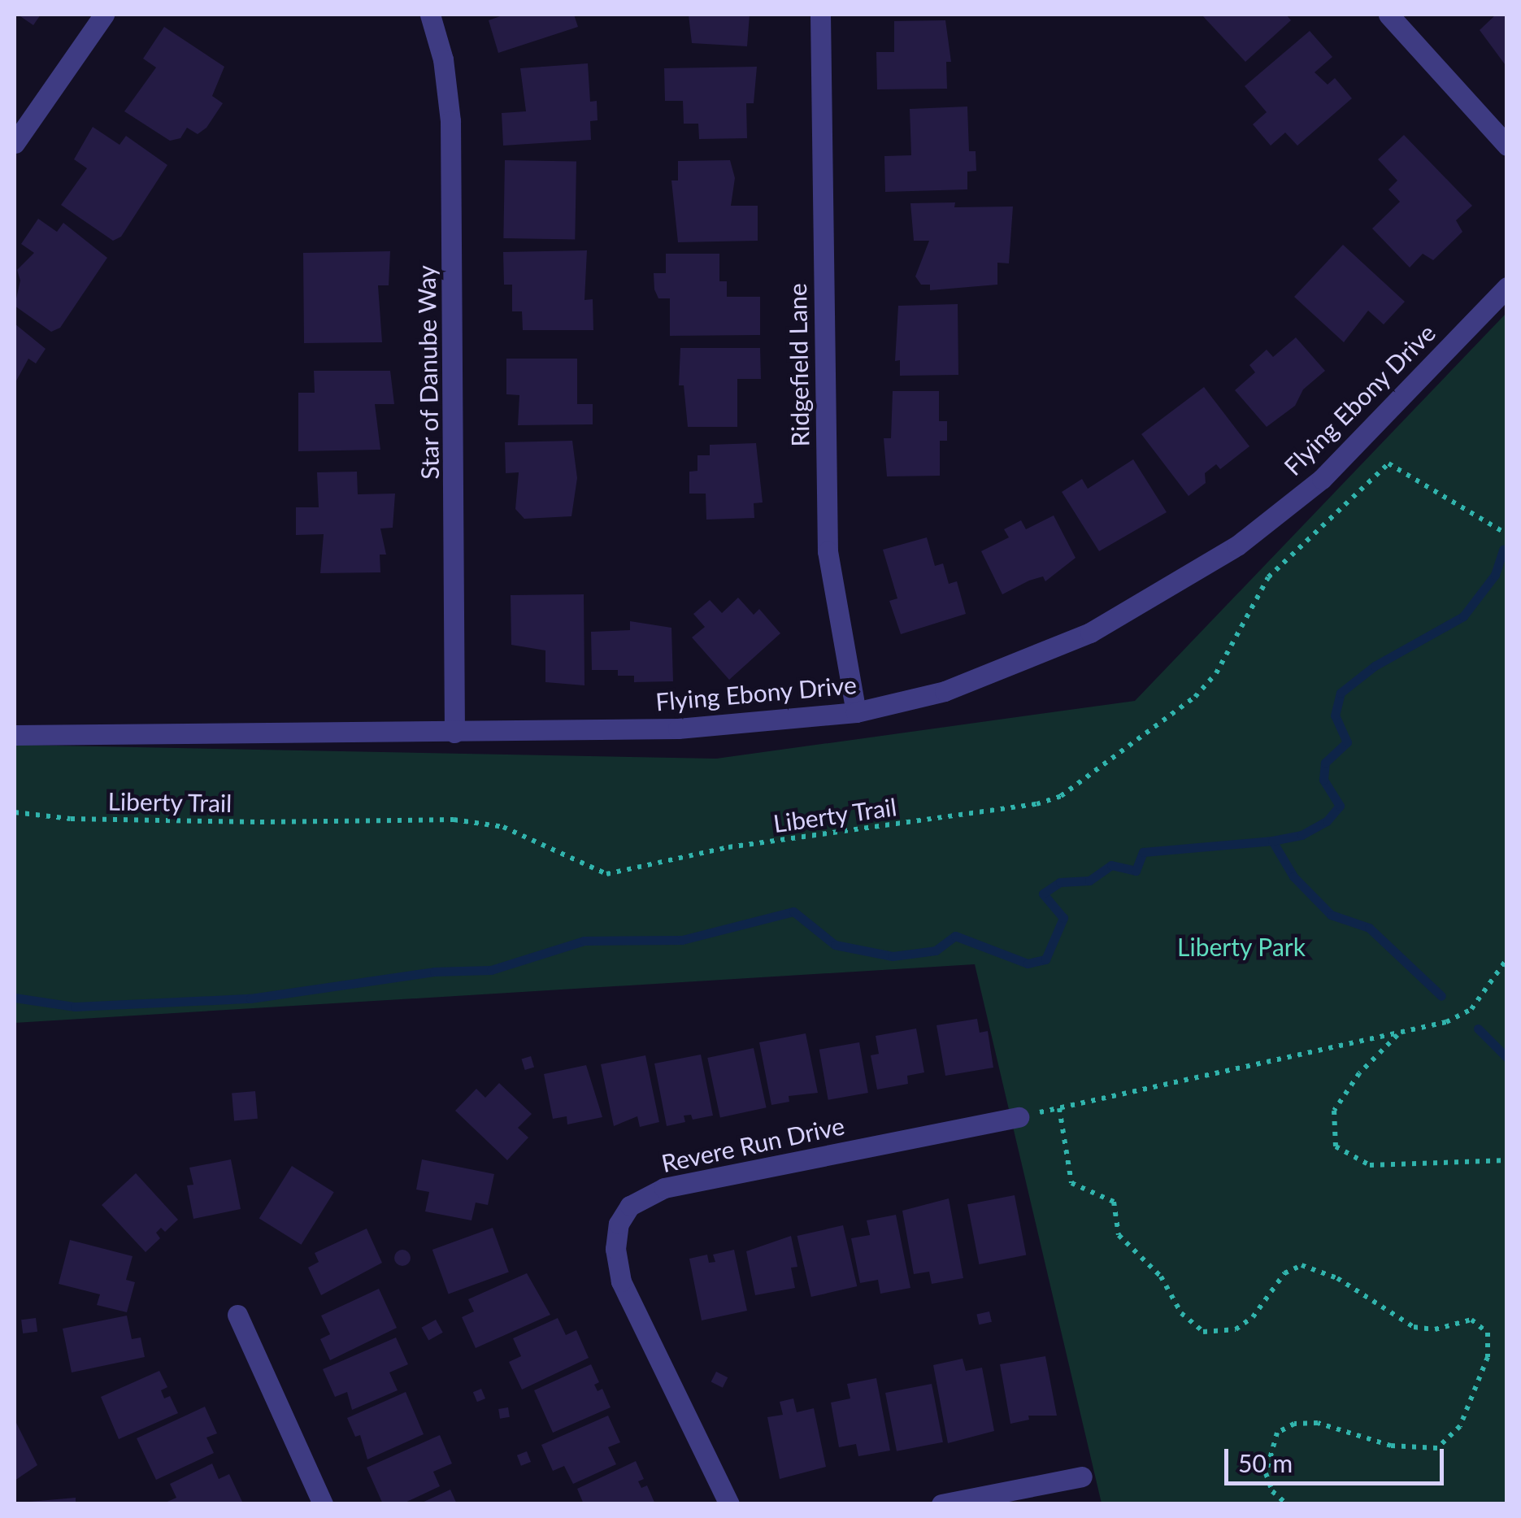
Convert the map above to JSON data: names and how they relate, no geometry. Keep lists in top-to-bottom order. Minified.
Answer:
{"streets":{"street":["Ridgefield Lane","Star of Danube Way","Flying Ebony Drive","Revere Run Drive"],"path":["Liberty Trail"]},"crossings":[["Ridgefield Lane","Flying Ebony Drive"],["Star of Danube Way","Flying Ebony Drive"]],"parks":["Liberty Park"],"scale_bar":"50 m"}
